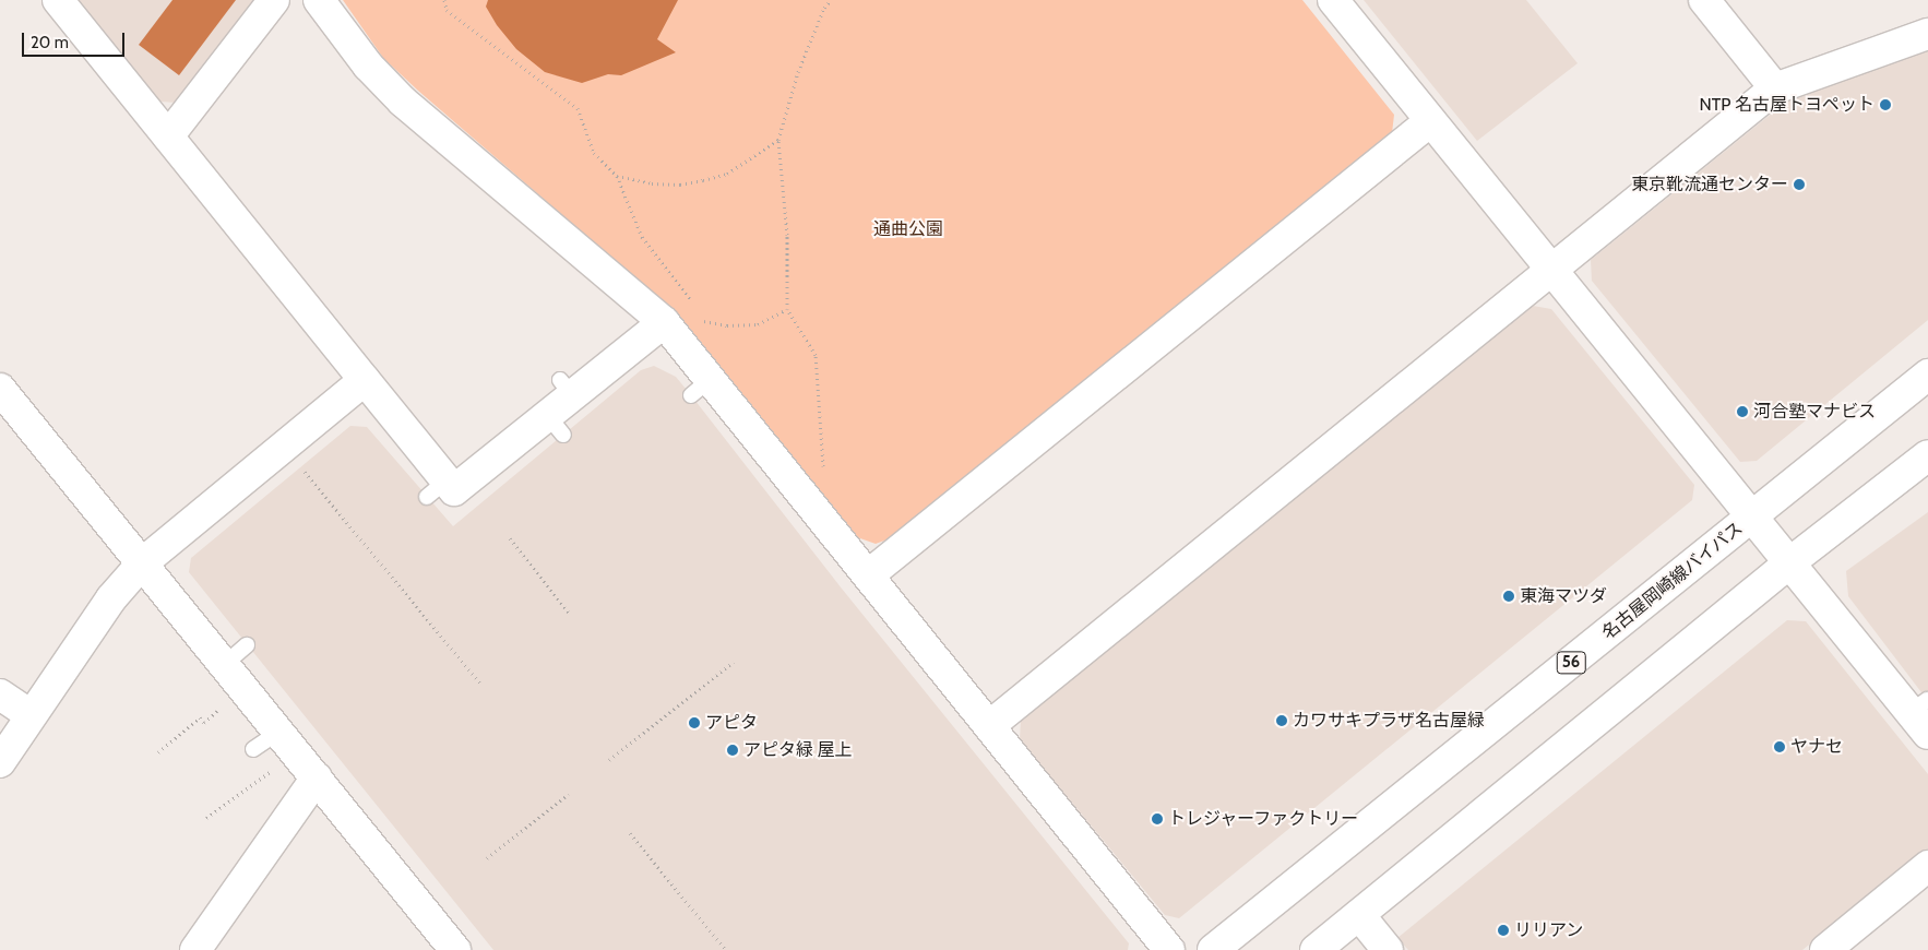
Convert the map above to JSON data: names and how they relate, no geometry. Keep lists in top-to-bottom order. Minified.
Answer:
{"streets":{"street":["名古屋岡崎線バイパス","56"]},"parks":["通曲公園"],"places":["NTP 名古屋トヨペット","東京靴流通センター","河合塾マナビス","東海マツダ","カワサキプラザ名古屋緑","アピタ","ヤナセ","アピタ緑 屋上","トレジャーファクトリー","リリアン"],"scale_bar":"20 m"}
